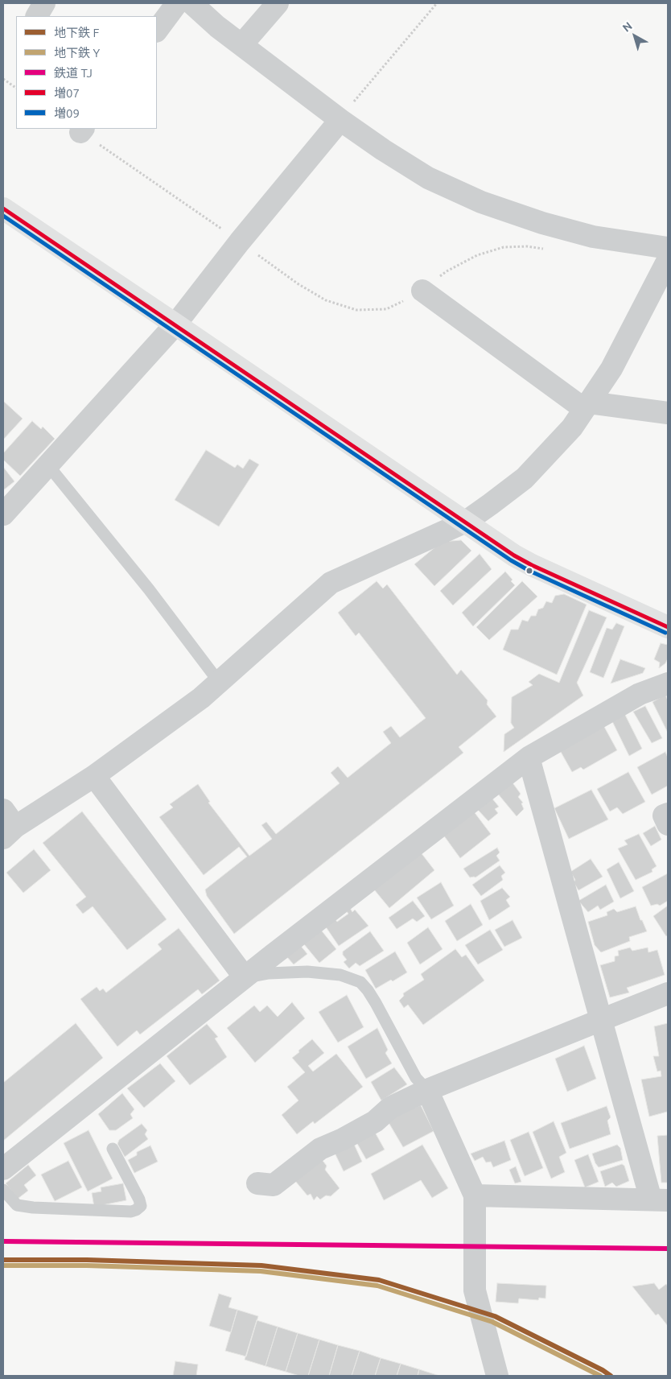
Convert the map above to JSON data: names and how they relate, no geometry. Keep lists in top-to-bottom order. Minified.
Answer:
{"lines":["transit line 増07","transit line 増09","rail line TJ","metro line F","metro line Y"],"legend":["地下鉄 F","地下鉄 Y","鉄道 TJ","増07","増09"],"north":"top left"}
